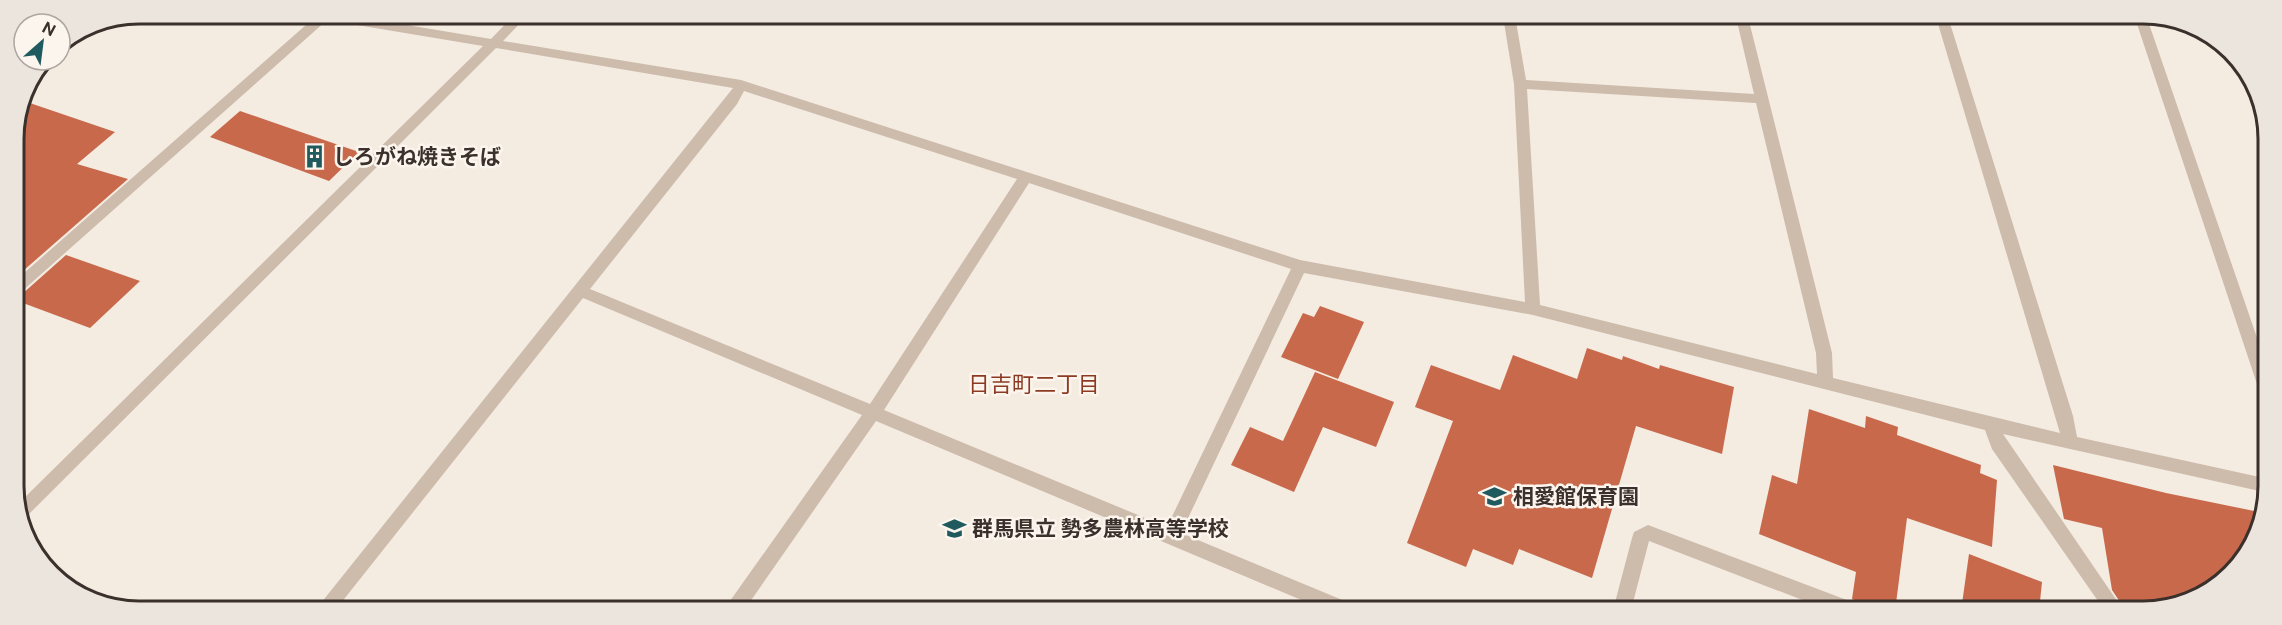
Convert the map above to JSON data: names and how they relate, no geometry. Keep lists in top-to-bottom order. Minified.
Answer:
{"districts":["日吉町二丁目"],"places":{"building":["しろがね焼きそば"],"school or university":["相愛館保育園","群馬県立 勢多農林高等学校"]},"north":"top right"}
